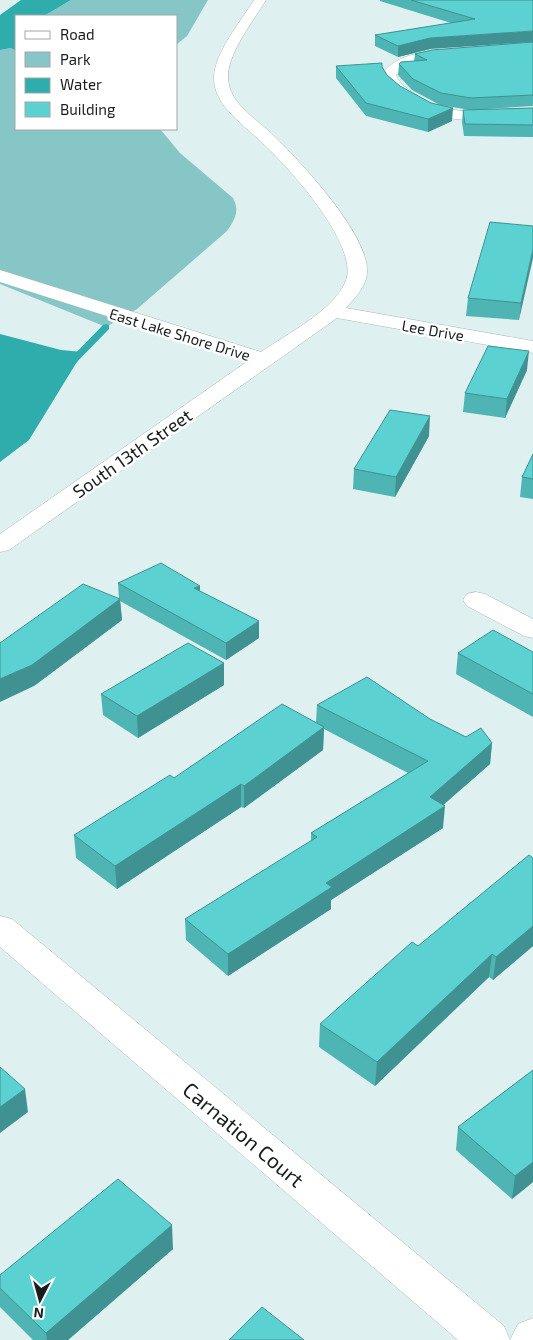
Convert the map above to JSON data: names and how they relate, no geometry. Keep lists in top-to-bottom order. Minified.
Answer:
{"streets":{"street":["Lee Drive","East Lake Shore Drive","South 13th Street","Carnation Court"]},"crossings":[["Lee Drive","East Lake Shore Drive"],["East Lake Shore Drive","South 13th Street"]],"legend":["Road","Park","Water","Building"],"north":"bottom"}
